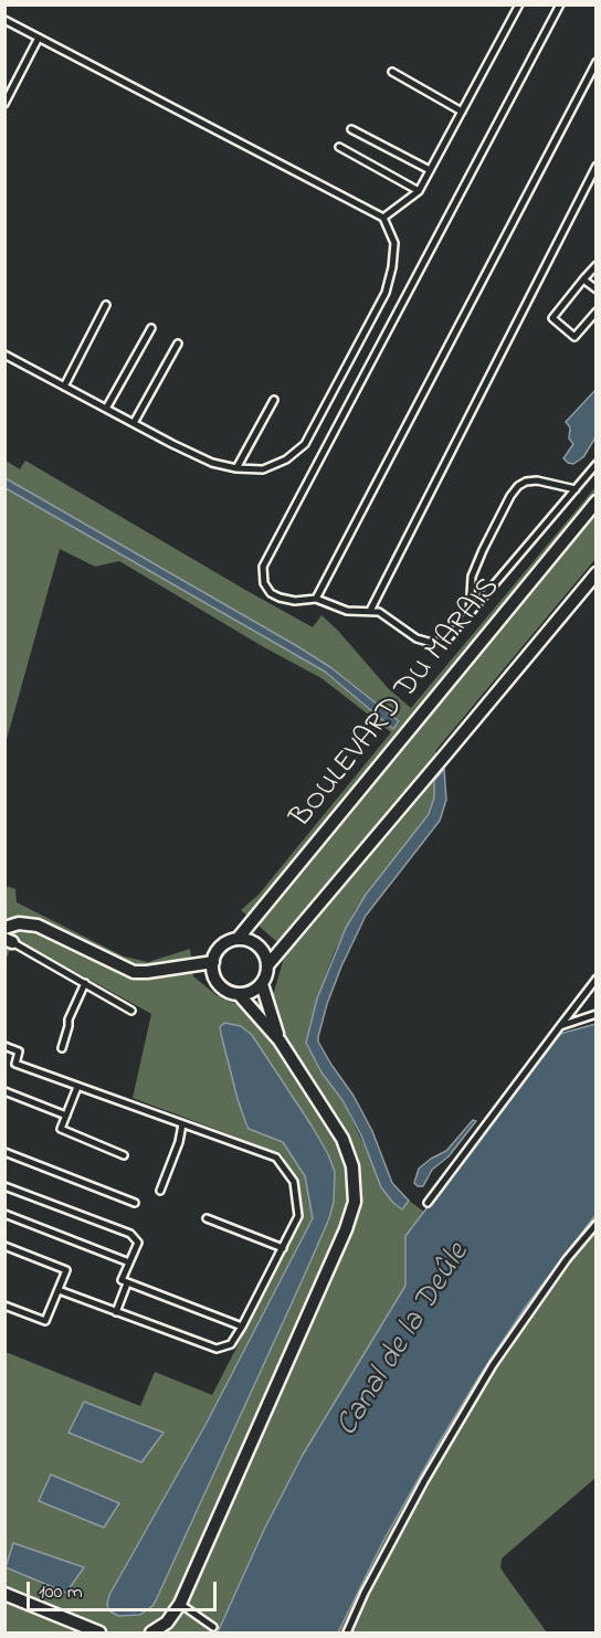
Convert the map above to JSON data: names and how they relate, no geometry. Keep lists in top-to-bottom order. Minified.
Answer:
{"streets":{"street":["BOULEVARD DU MARAIS"]},"water":["Canal de la Deûle"],"scale_bar":"100 m"}
